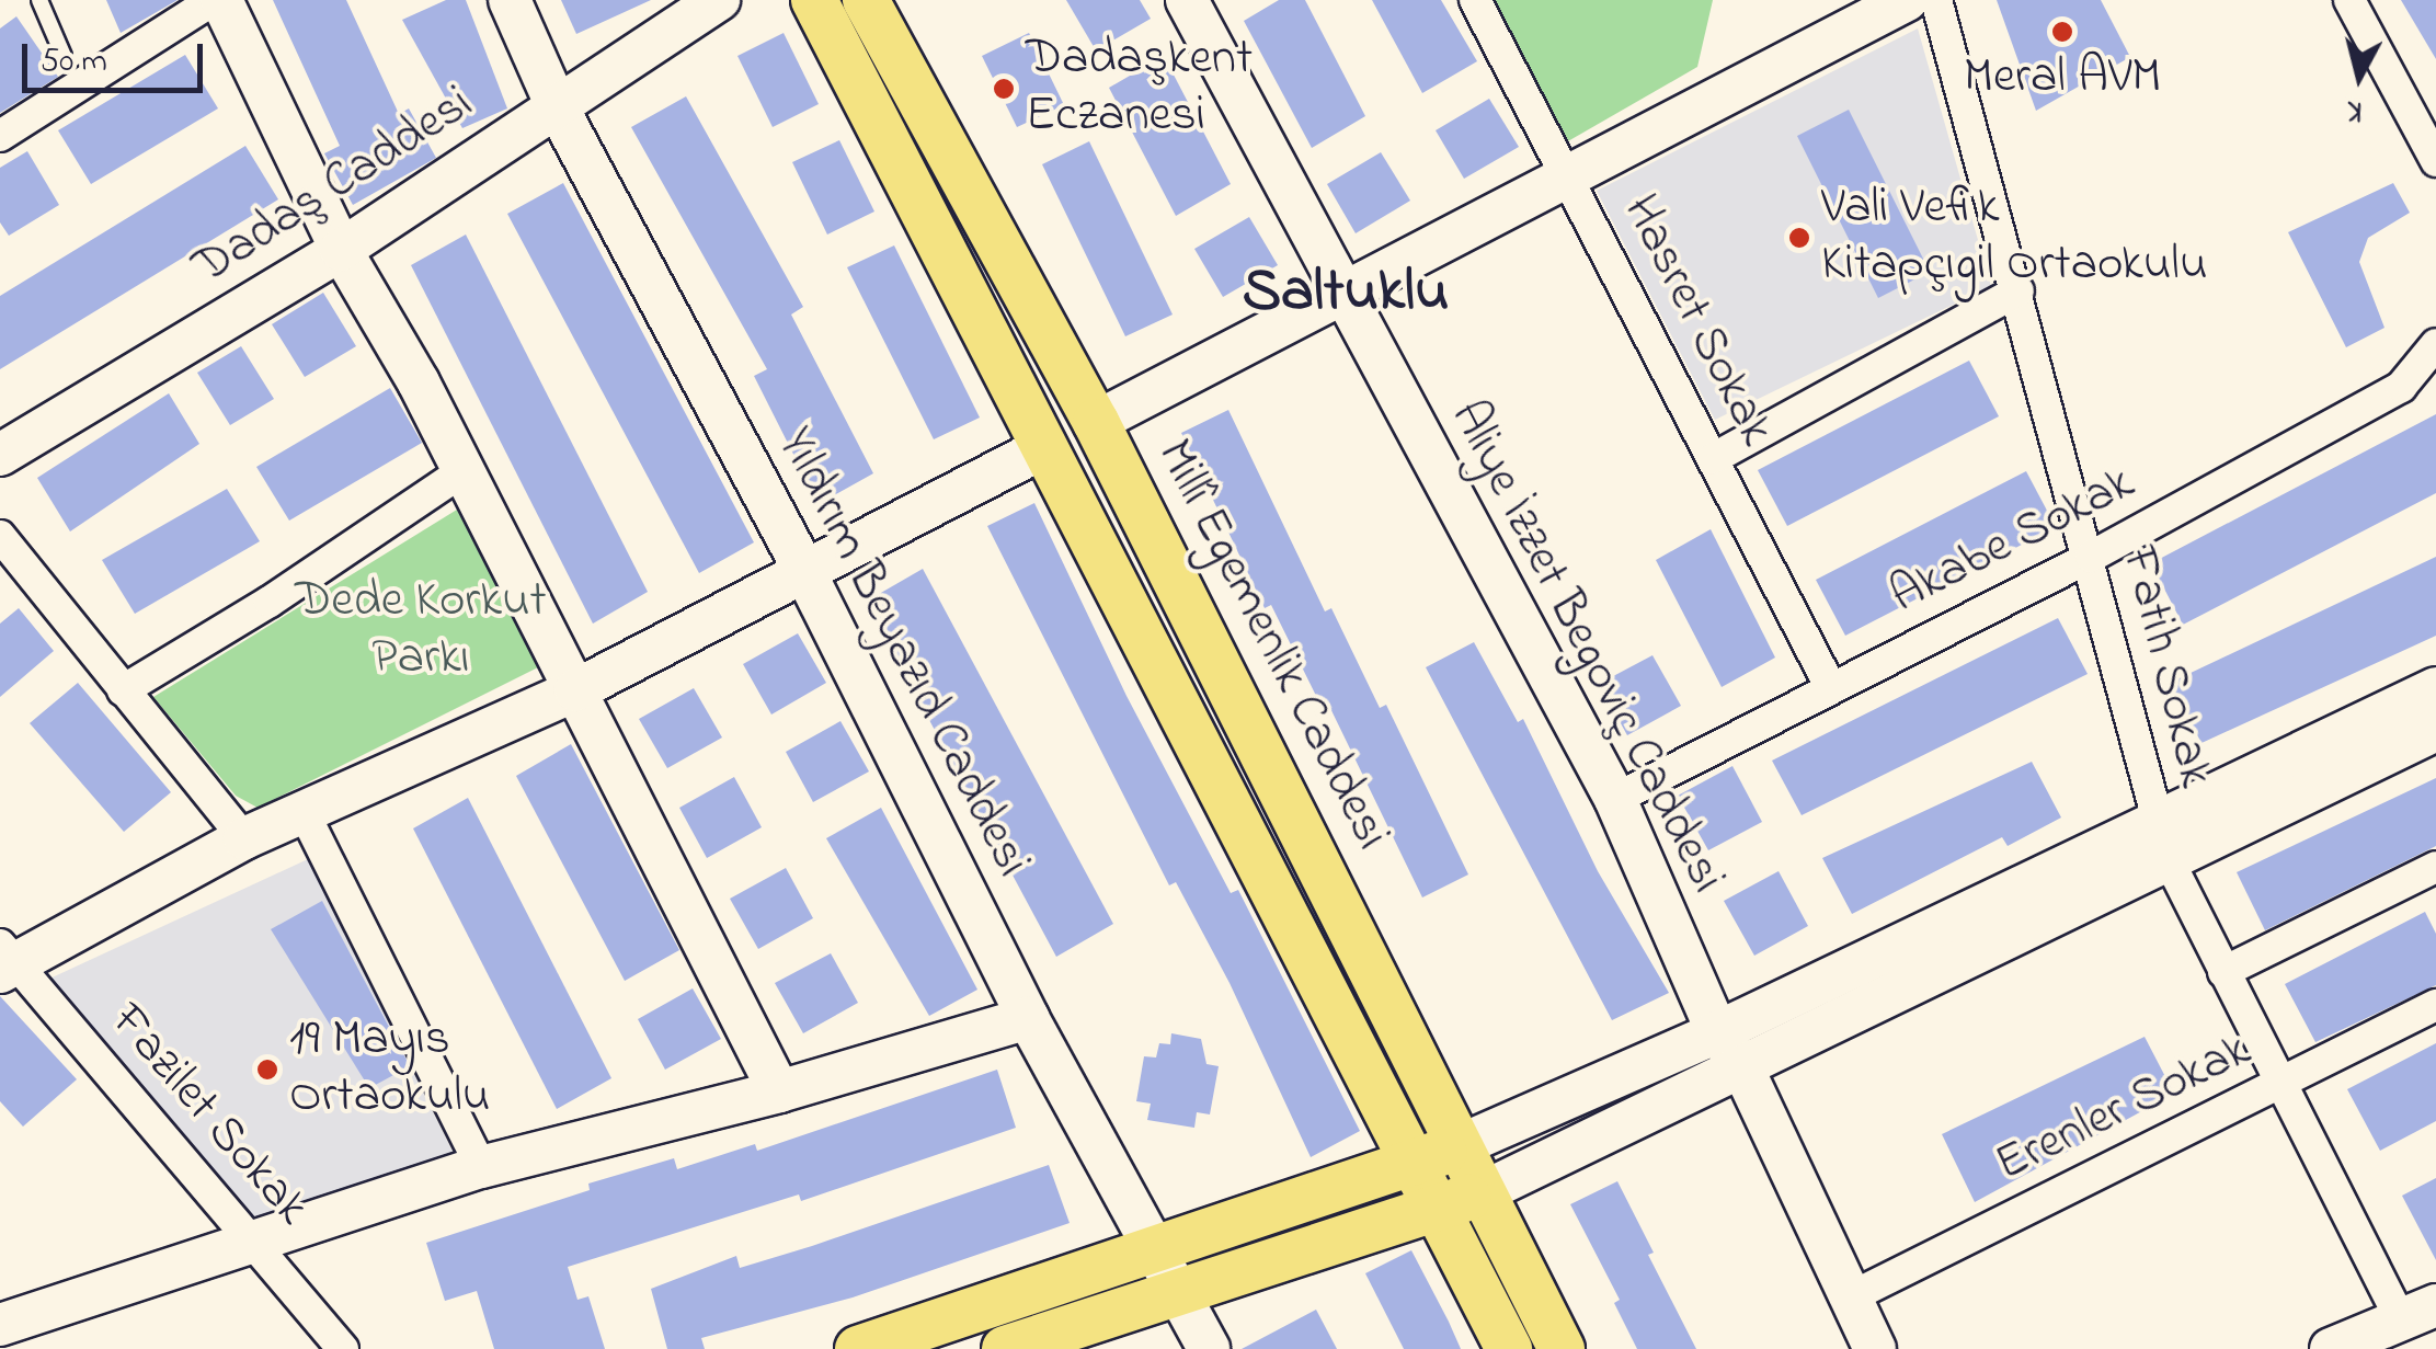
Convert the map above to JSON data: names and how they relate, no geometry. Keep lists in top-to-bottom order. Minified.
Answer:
{"streets":{"main road":["Millî Egemenlik Caddesi"],"street":["Dadaş Caddesi","Hasret Sokak","Akabe Sokak","Aliye İzzet Begoviç Caddesi","Yıldırım Beyazıd Caddesi","Fatih Sokak","Erenler Sokak","Fazilet Sokak"]},"crossings":[["Dadaş Caddesi","Yıldırım Beyazıd Caddesi"],["Hasret Sokak","Akabe Sokak"],["Akabe Sokak","Aliye İzzet Begoviç Caddesi"],["Akabe Sokak","Fatih Sokak"],["Aliye İzzet Begoviç Caddesi","Erenler Sokak"],["Fatih Sokak","Erenler Sokak"]],"districts":["Saltuklu"],"parks":["Dede Korkut Parkı"],"places":["Meral AVM","Dadaşkent Eczanesi","Vali Vefik Kitapçıgil Ortaokulu","19 Mayıs Ortaokulu"],"scale_bar":"50 m","north":"bottom"}
